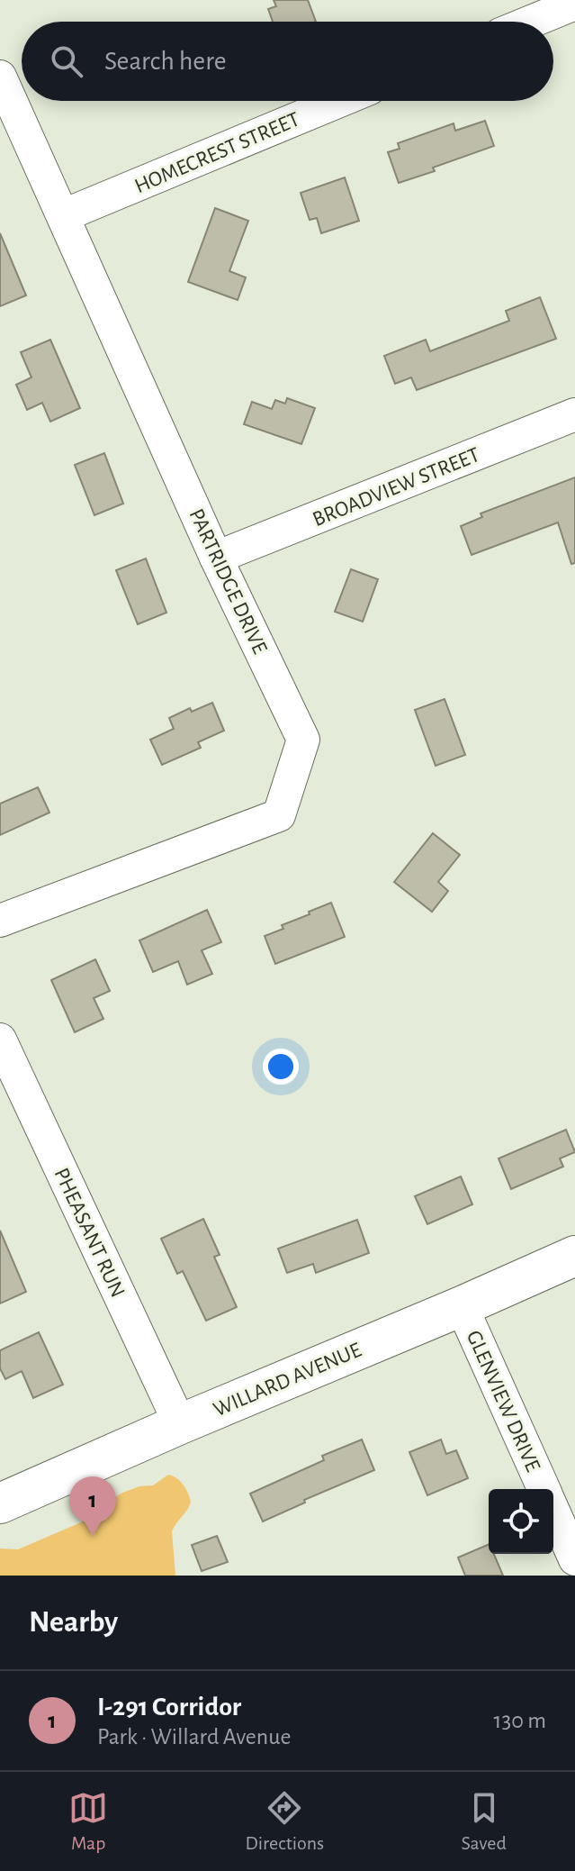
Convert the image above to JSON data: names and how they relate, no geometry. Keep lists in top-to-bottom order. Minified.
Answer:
{"streets":{"main road":["WILLARD AVENUE"],"street":["HOMECREST STREET","BROADVIEW STREET","PARTRIDGE DRIVE","PHEASANT RUN","GLENVIEW DRIVE"]},"crossings":[["HOMECREST STREET","PARTRIDGE DRIVE"],["BROADVIEW STREET","PARTRIDGE DRIVE"],["PHEASANT RUN","WILLARD AVENUE"],["WILLARD AVENUE","GLENVIEW DRIVE"]],"page":{"search":"Search here","pins":"1","heading":"Nearby","list":[{"mark":"1","name":"I-291 Corridor","note":"Park · Willard Avenue","value":"130 m"}],"nav":["Map","Directions","Saved"]}}
